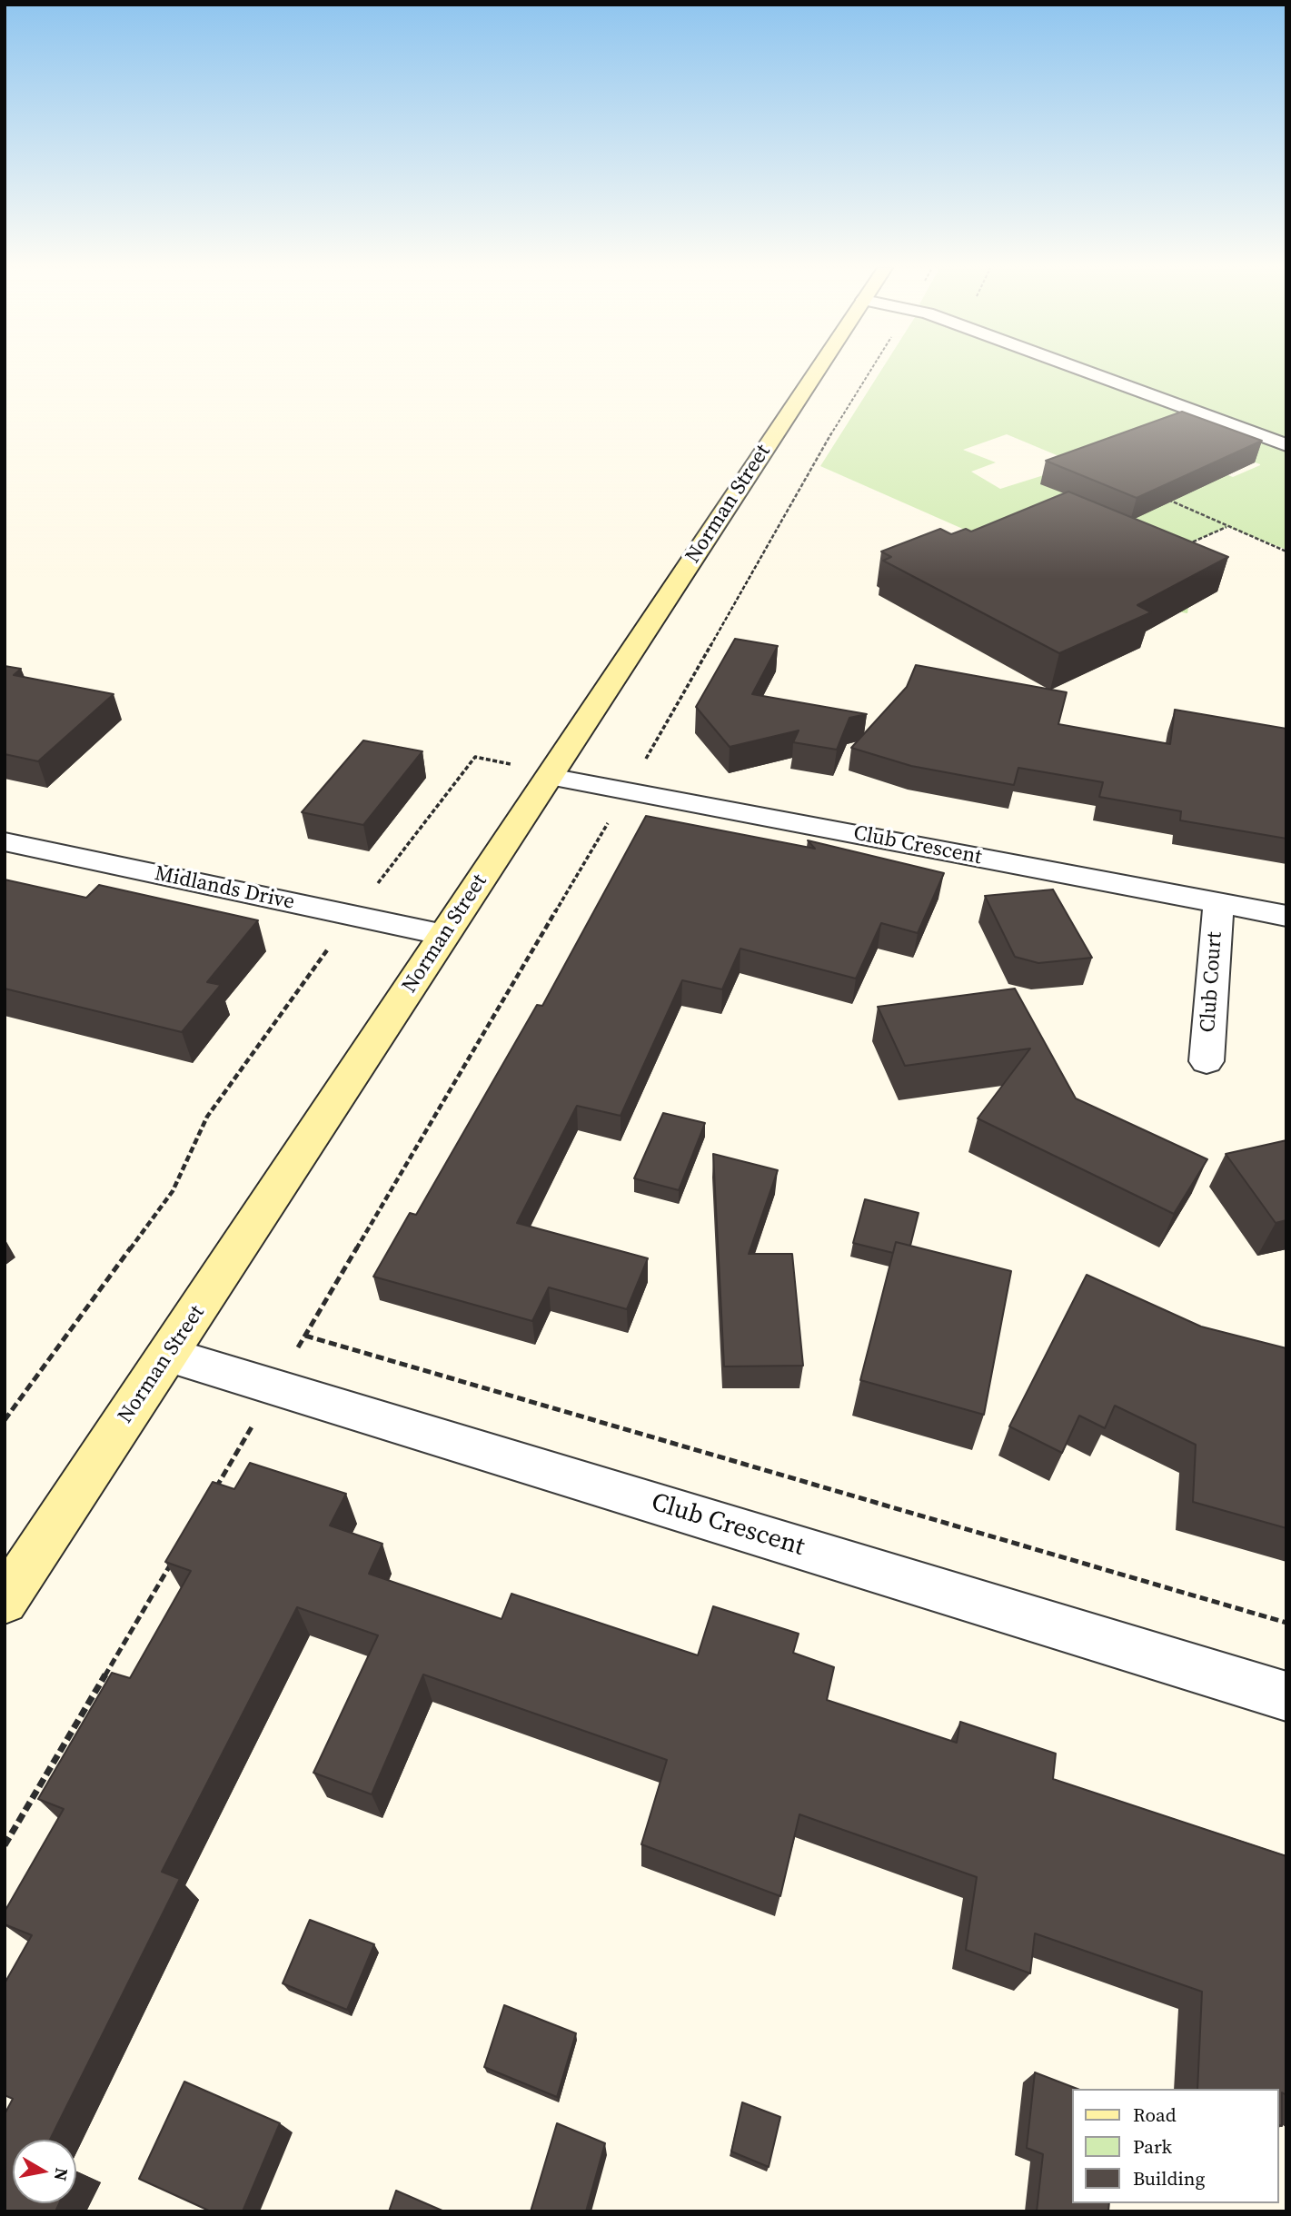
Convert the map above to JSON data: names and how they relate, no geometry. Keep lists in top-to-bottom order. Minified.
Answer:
{"streets":{"main road":["Norman Street"],"street":["Club Crescent","Midlands Drive","Club Court"]},"crossings":[["Norman Street","Club Crescent"],["Norman Street","Midlands Drive"],["Club Crescent","Club Court"]],"legend":["Road","Park","Building"],"north":"right"}
